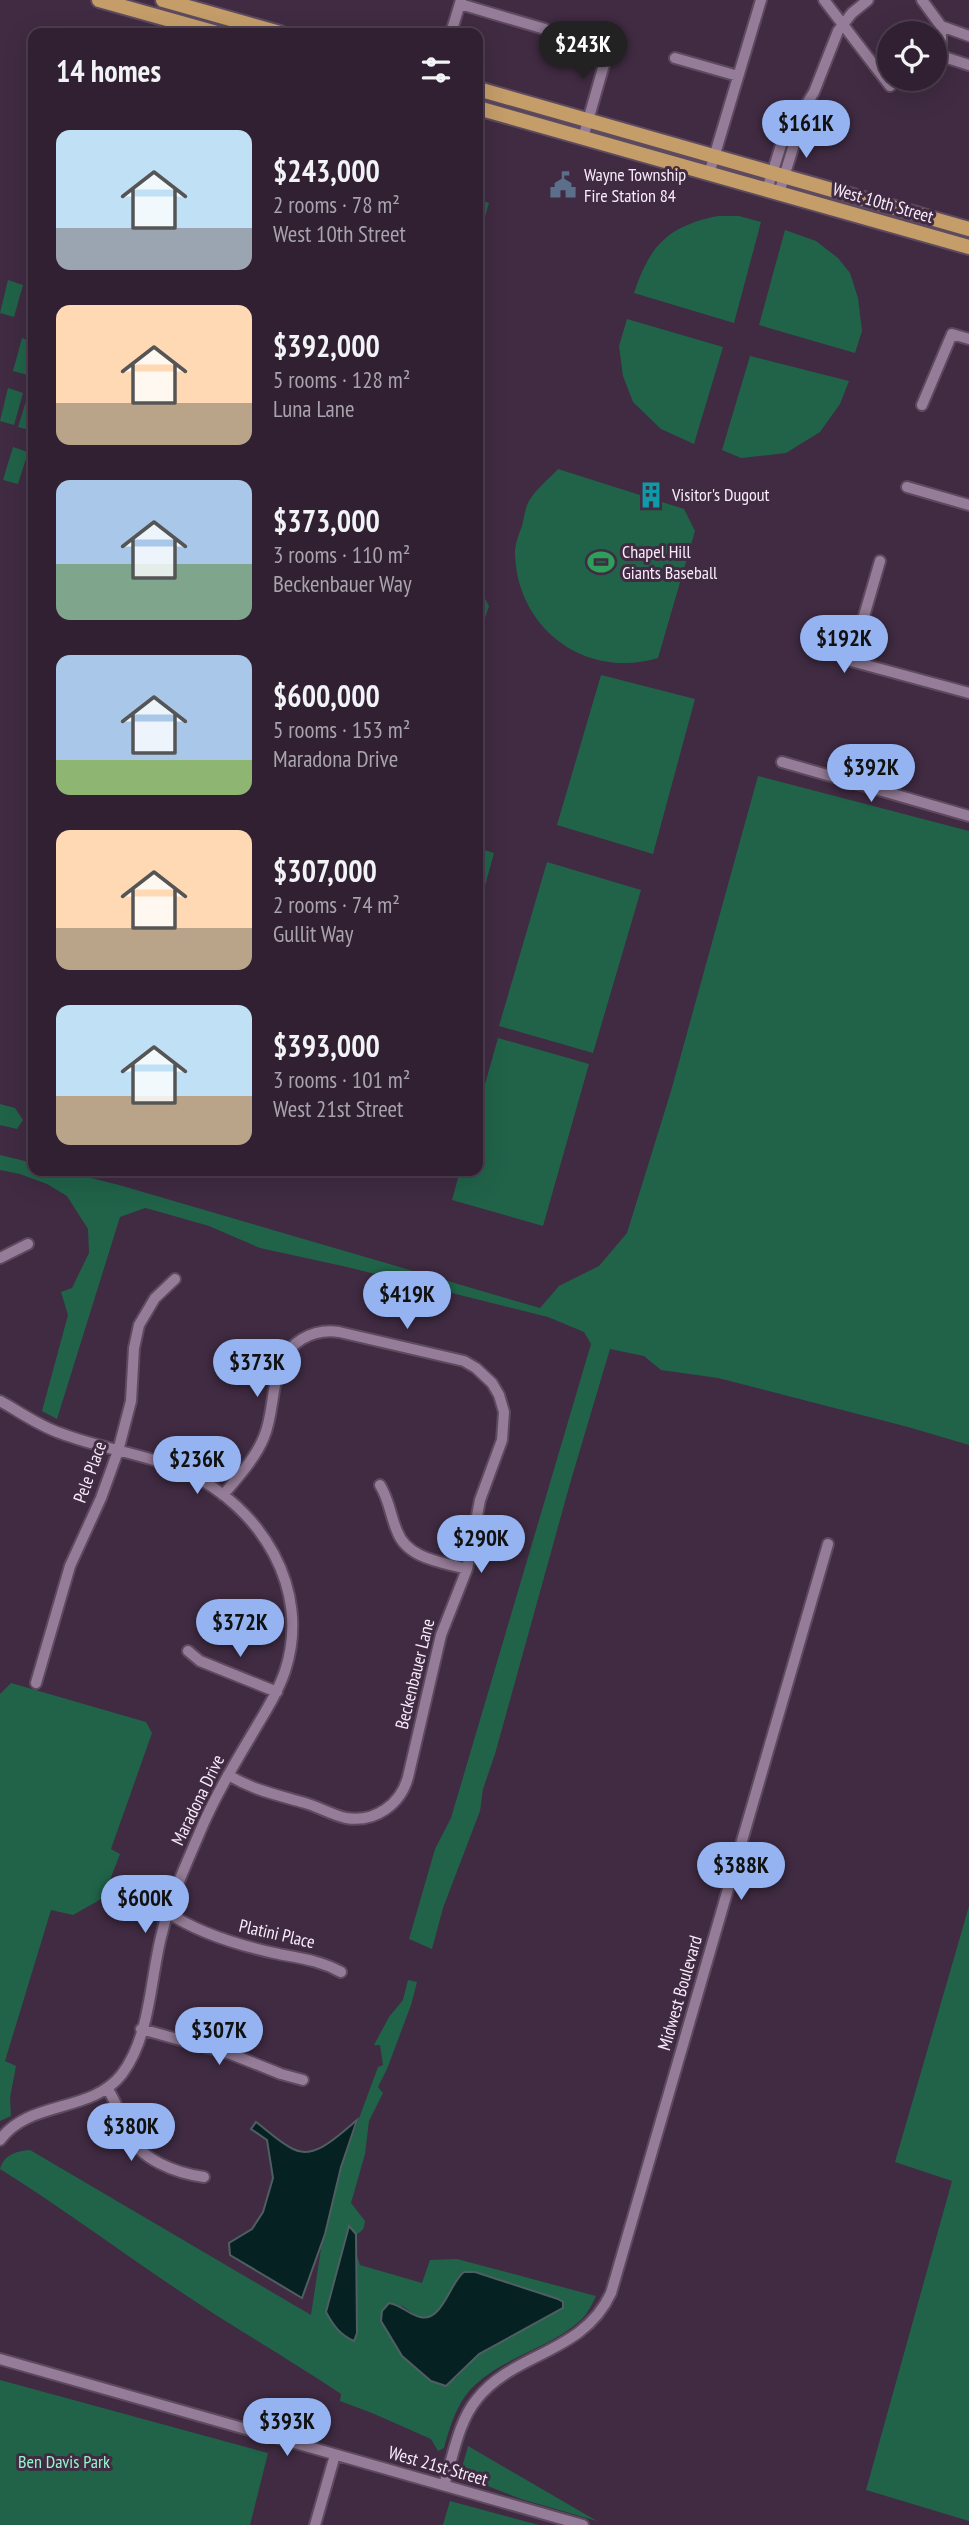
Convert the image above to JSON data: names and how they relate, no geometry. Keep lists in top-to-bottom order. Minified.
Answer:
{"streets":{"main road":["West 10th Street"],"street":["Pele Place","Beckenbauer Lane","Maradona Drive","Platini Place","Midwest Boulevard","West 21st Street"]},"crossings":[["Pele Place","Maradona Drive"],["Beckenbauer Lane","Maradona Drive"],["Maradona Drive","Platini Place"],["Midwest Boulevard","West 21st Street"]],"parks":["Ben Davis Park"],"places":{"public building":["Wayne Township Fire Station 84"],"building":["Visitor's Dugout"],"sports":["Chapel Hill Giants Baseball"]},"page":{"price":["$243K","$161K","$192K","$392K","$419K","$373K","$236K","$290K","$372K","$388K","$600K","$307K","$380K","$393K"],"heading":"14 homes","list":[{"name":"$243,000","note":"2 rooms · 78 m² · West 10th Street"},{"name":"$392,000","note":"5 rooms · 128 m² · Luna Lane"},{"name":"$373,000","note":"3 rooms · 110 m² · Beckenbauer Way"},{"name":"$600,000","note":"5 rooms · 153 m² · Maradona Drive"},{"name":"$307,000","note":"2 rooms · 74 m² · Gullit Way"},{"name":"$393,000","note":"3 rooms · 101 m² · West 21st Street"}]}}
